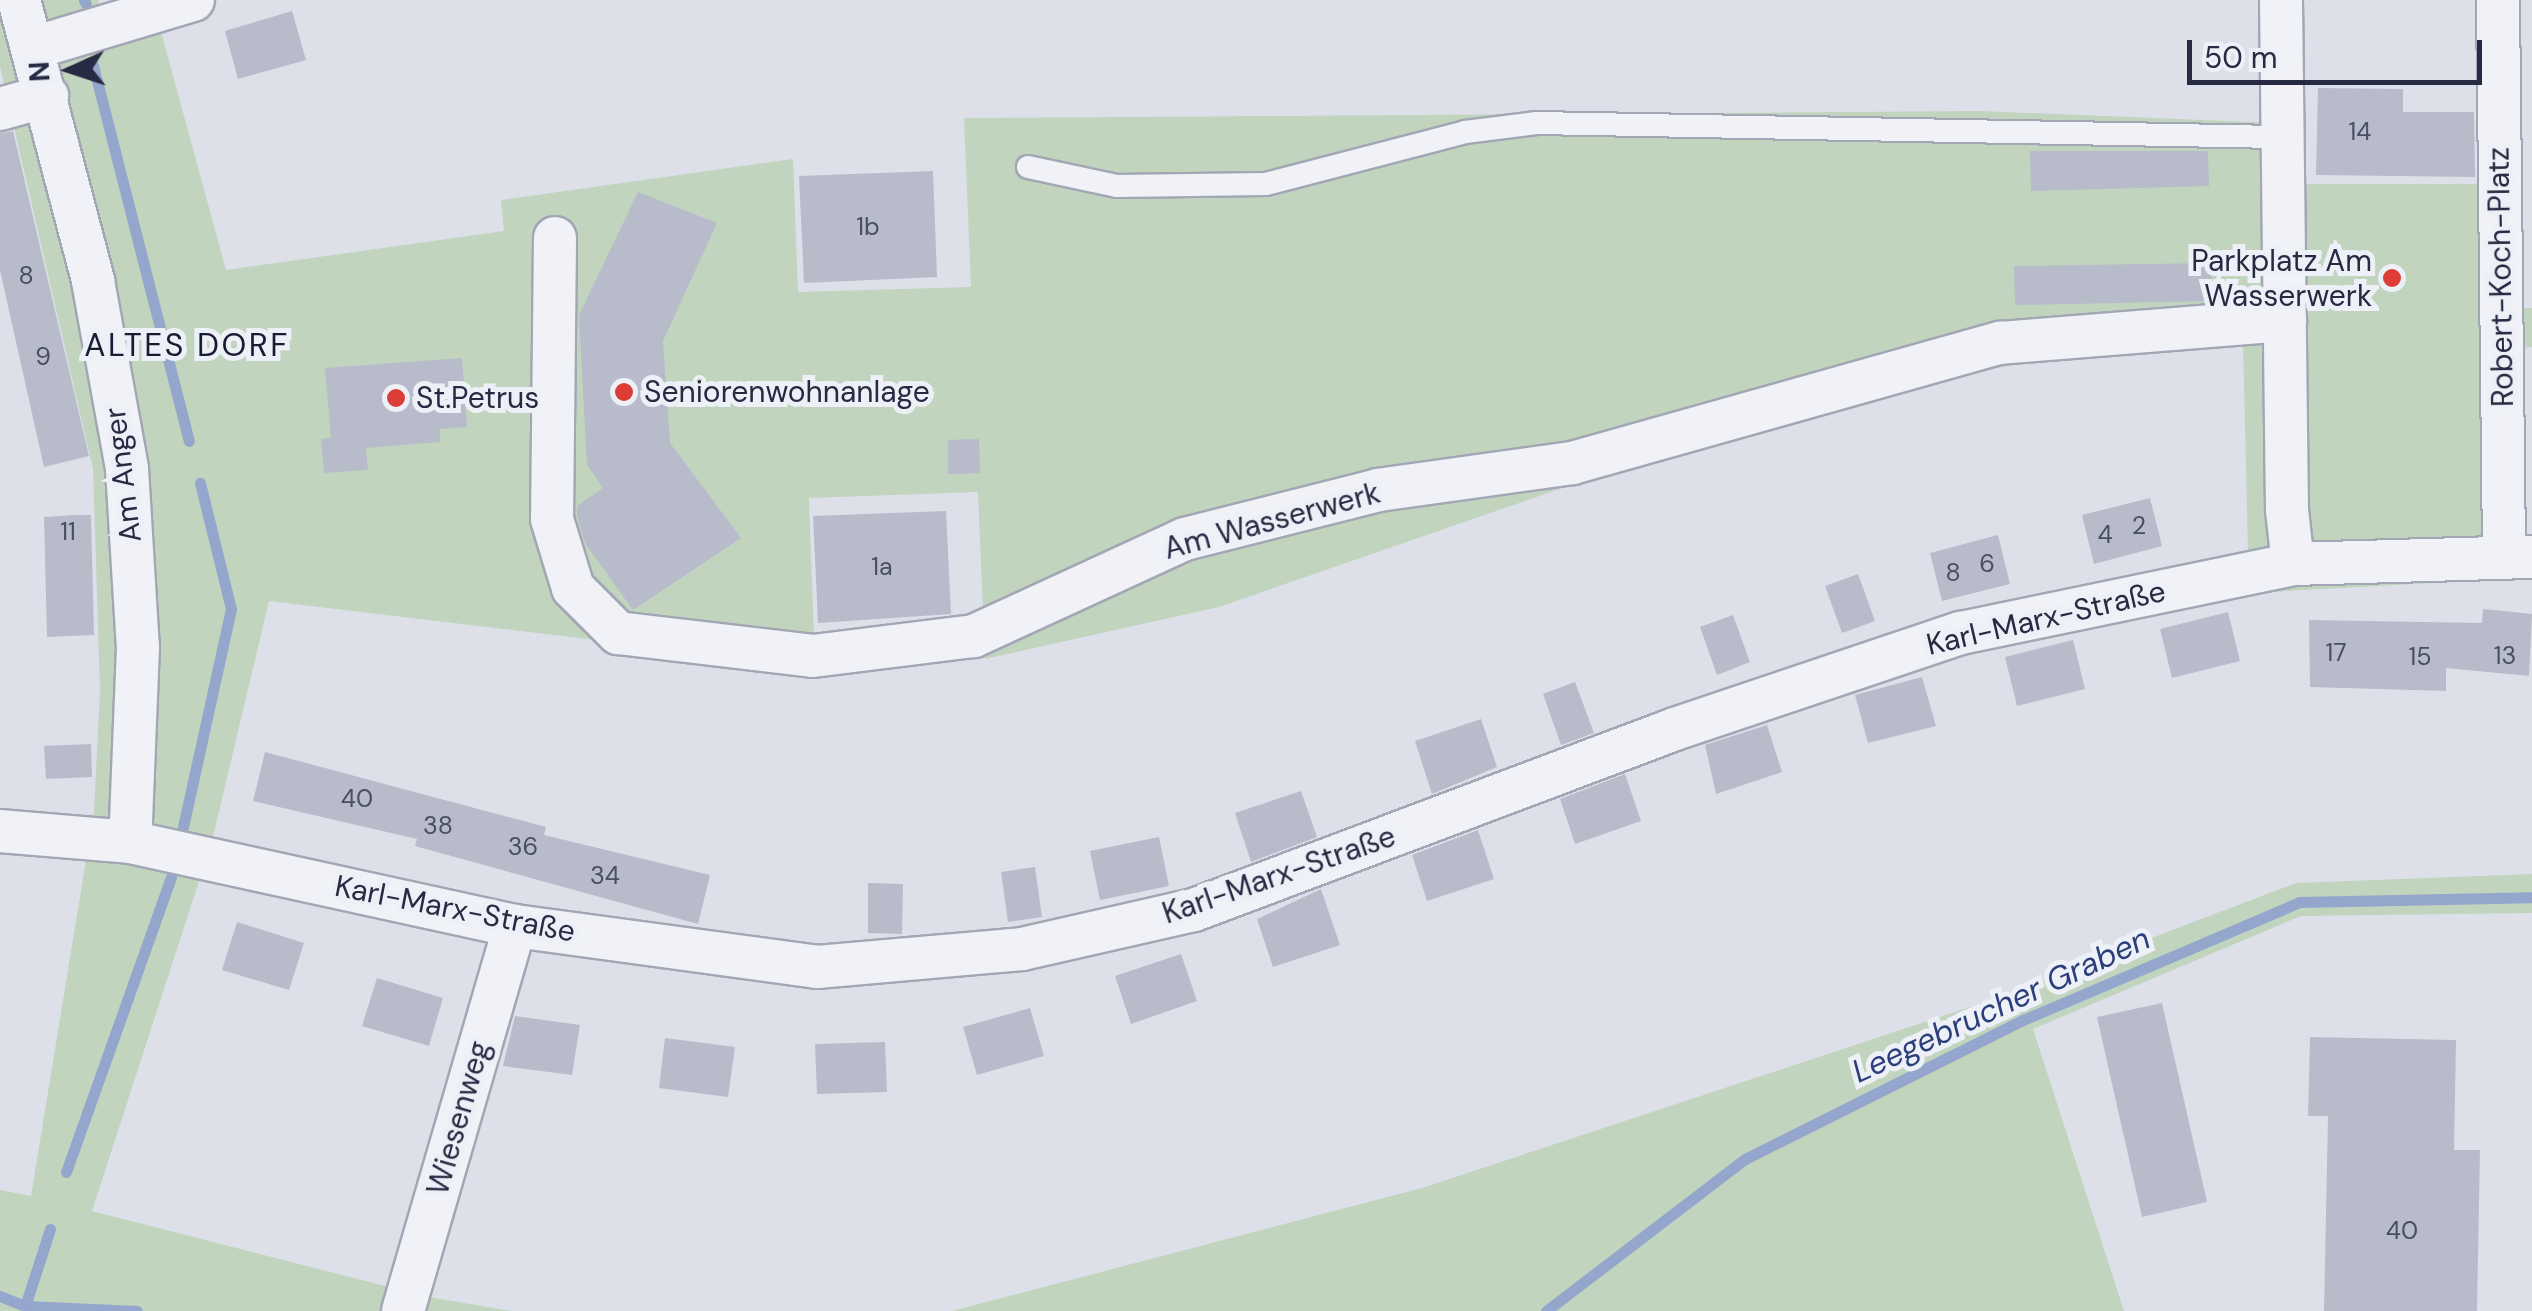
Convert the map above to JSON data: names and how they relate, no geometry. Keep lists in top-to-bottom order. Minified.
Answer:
{"streets":{"street":["Robert-Koch-Platz","Am Anger","Am Wasserwerk","Karl-Marx-Straße","Wiesenweg"]},"crossings":[["Robert-Koch-Platz","Karl-Marx-Straße"],["Am Anger","Karl-Marx-Straße"],["Karl-Marx-Straße","Wiesenweg"]],"districts":["ALTES DORF"],"water":["Leegebrucher Graben"],"places":["Parkplatz Am Wasserwerk","Seniorenwohnanlage","St.Petrus"],"house_numbers":["14","1b","8","9","2","11","4","6","1a","8","17","13","15","40","38","36","34","40"],"scale_bar":"50 m","north":"left"}
